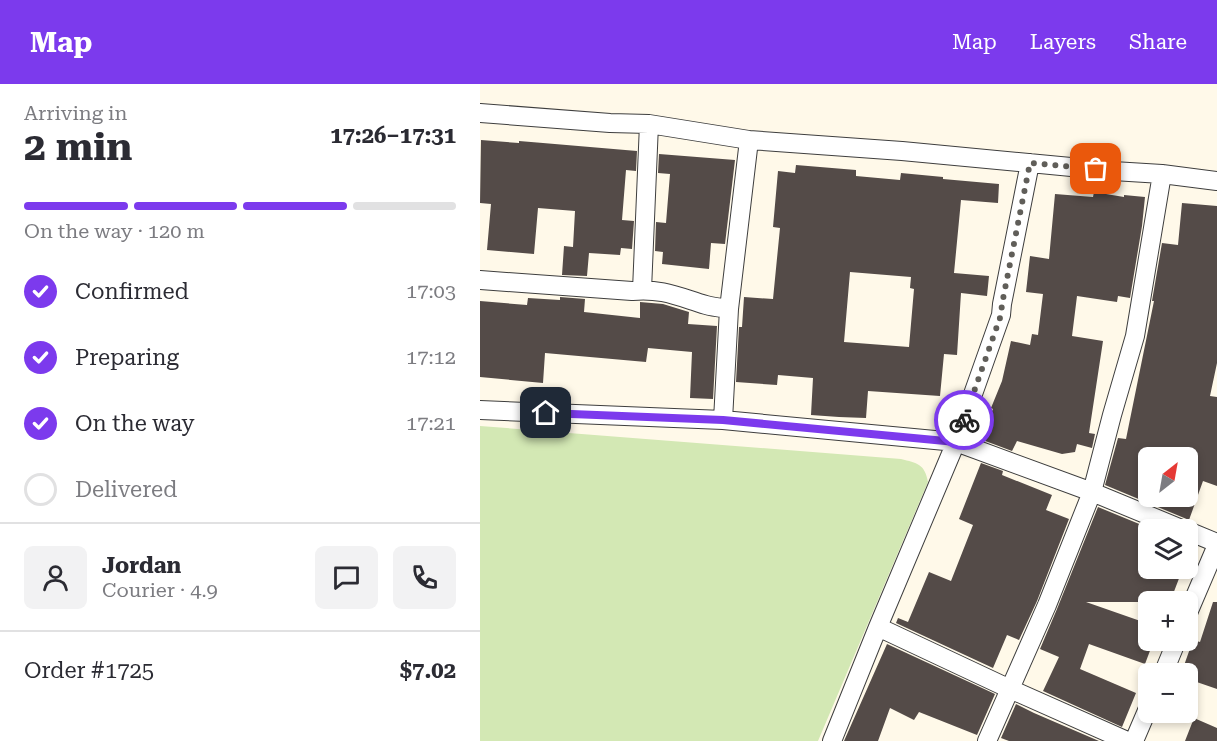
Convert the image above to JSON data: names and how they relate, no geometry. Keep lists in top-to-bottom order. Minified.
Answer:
{"north":"top right","page":{"header":"Map","nav":["Map","Layers","Share"],"heading":["2 min","Arriving in","17:26–17:31"],"panel":["Jordan","Courier · 4.9","Order #1725","$7.02"],"bar":"On the way · 120 m","list":[["Confirmed","17:03"],["Preparing","17:12"],["On the way","17:21"],"Delivered"],"map_buttons":["+","−"]}}
